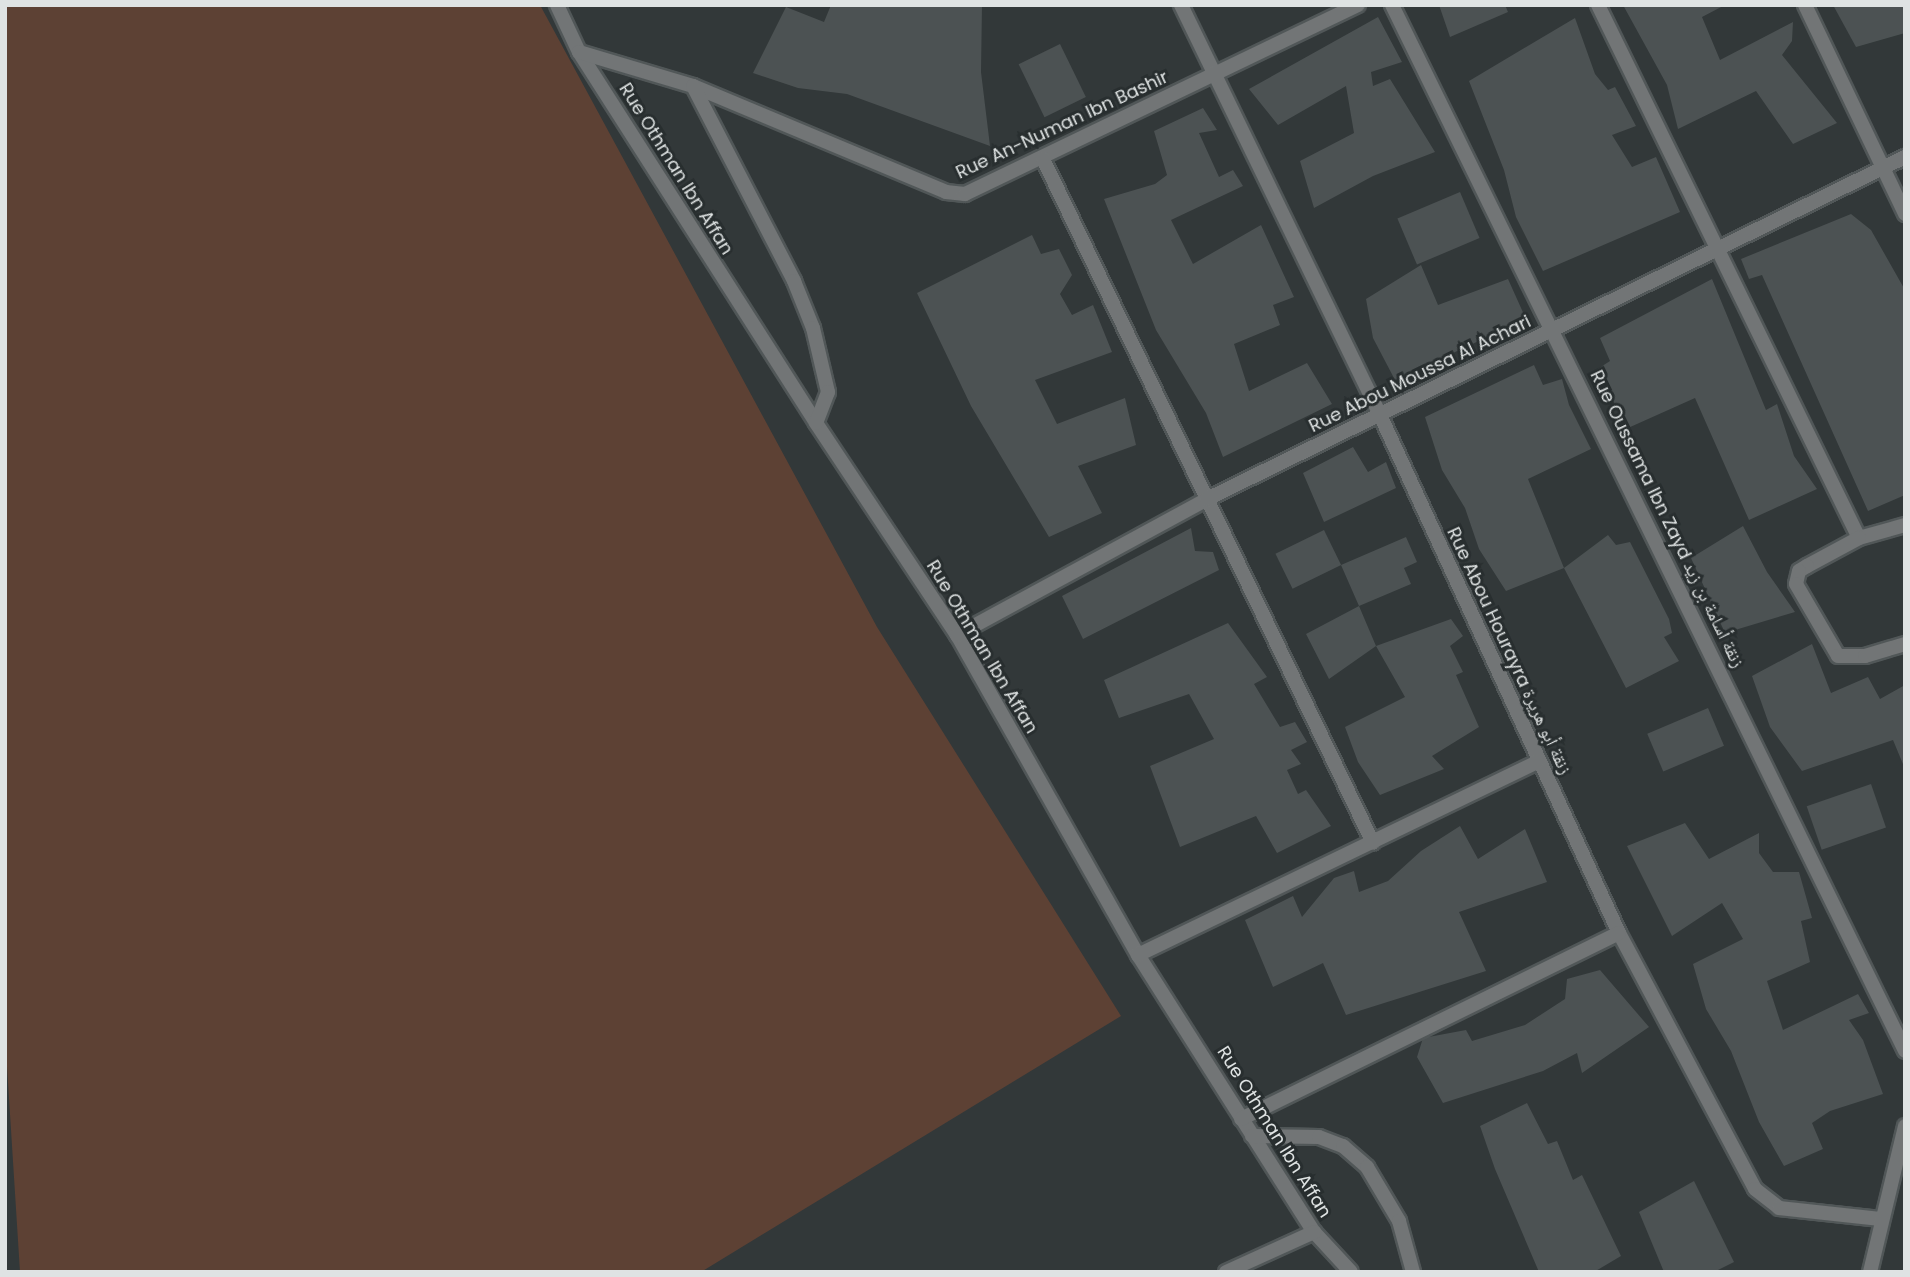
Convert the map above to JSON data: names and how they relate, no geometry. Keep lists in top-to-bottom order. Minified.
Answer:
{"streets":{"street":["Rue An-Numan Ibn Bashir","Rue Othman Ibn Affan","Rue Abou Moussa Al Achari","Rue Oussama Ibn Zayd زنقة أسامة بن زيد","Rue Abou Hourayra زنقة أبو هريرة"]},"crossings":[["Rue An-Numan Ibn Bashir","Rue Othman Ibn Affan"],["Rue An-Numan Ibn Bashir","Rue Abou Hourayra زنقة أبو هريرة"],["Rue Othman Ibn Affan","Rue Abou Moussa Al Achari"],["Rue Abou Moussa Al Achari","Rue Oussama Ibn Zayd زنقة أسامة بن زيد"],["Rue Abou Moussa Al Achari","Rue Abou Hourayra زنقة أبو هريرة"]]}
